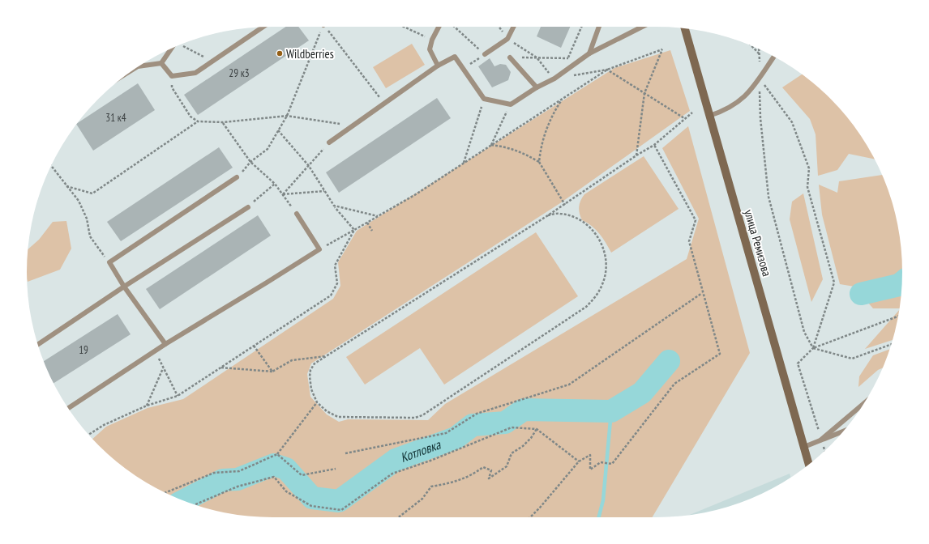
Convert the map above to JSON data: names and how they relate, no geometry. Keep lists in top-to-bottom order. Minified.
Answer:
{"streets":{"street":["улица Ремизова"]},"water":["Котловка"],"places":["Wildberries"],"house_numbers":["29 к3","31 к4","19"]}
